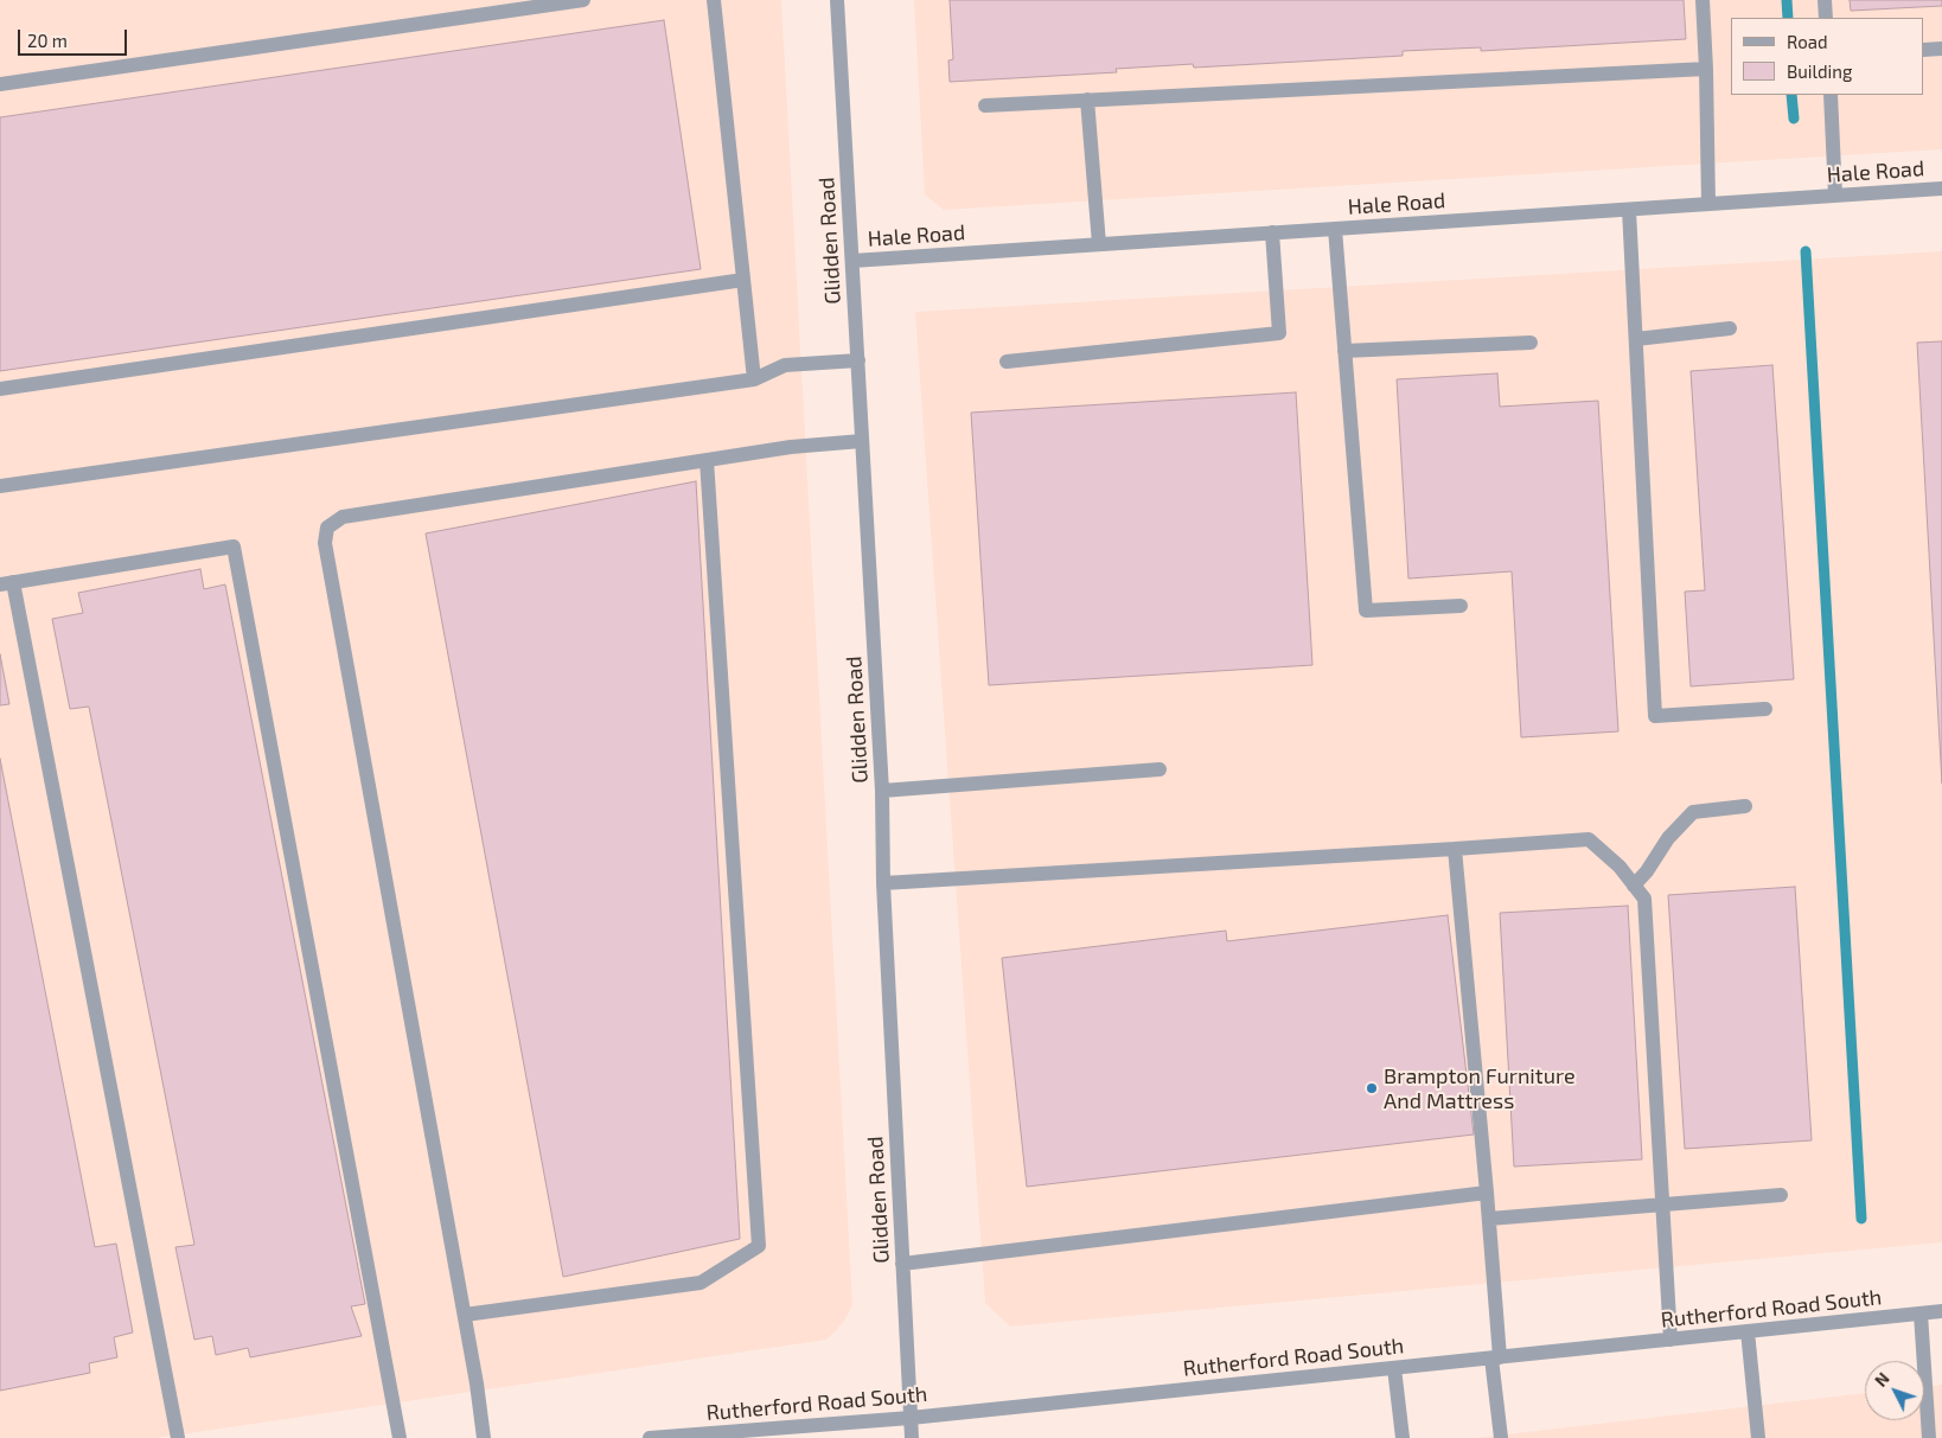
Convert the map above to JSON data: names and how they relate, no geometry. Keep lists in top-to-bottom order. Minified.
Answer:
{"streets":{"street":["Hale Road","Glidden Road","Rutherford Road South"]},"crossings":[["Hale Road","Glidden Road"],["Glidden Road","Rutherford Road South"]],"places":["Brampton Furniture And Mattress"],"legend":["Road","Building"],"scale_bar":"20 m","north":"top left"}
